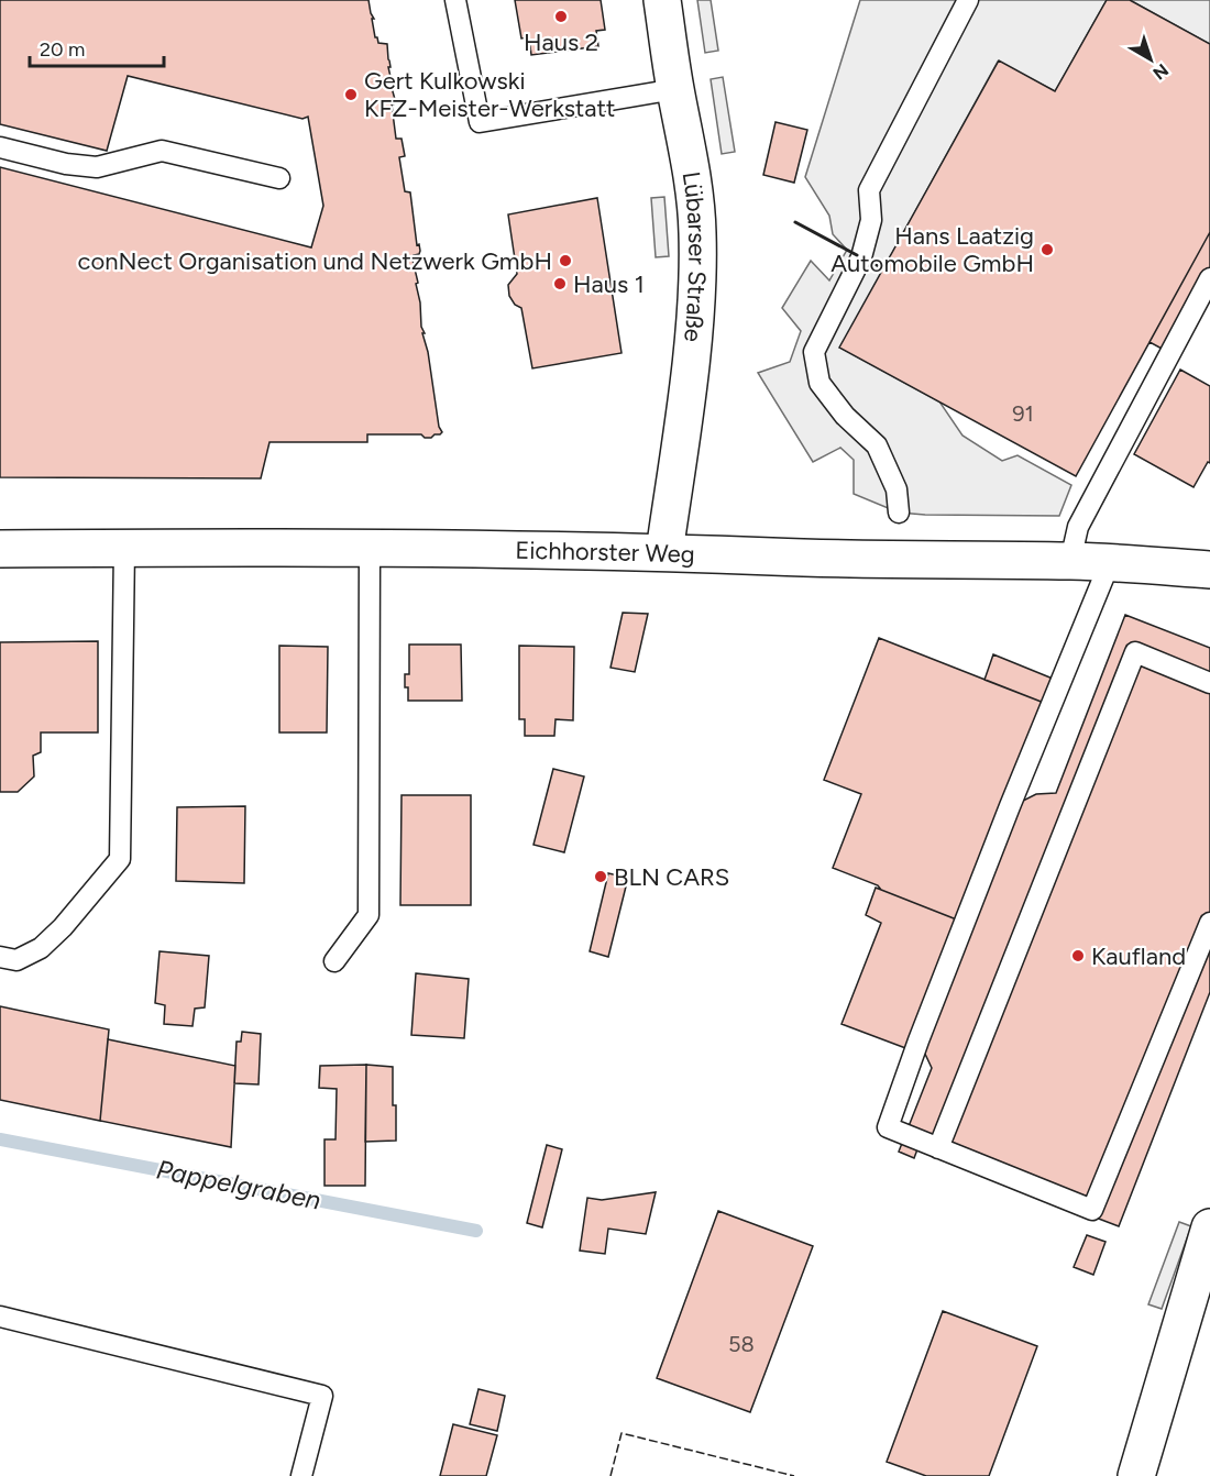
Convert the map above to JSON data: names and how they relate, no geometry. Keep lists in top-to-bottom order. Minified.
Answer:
{"streets":{"main road":["Lübarser Straße","Eichhorster Weg"]},"crossings":[["Lübarser Straße","Eichhorster Weg"]],"water":["Pappelgraben"],"places":["Haus 2","Gert Kulkowski KFZ-Meister-Werkstatt","Hans Laatzig Automobile GmbH","conNect Organisation und Netzwerk GmbH","Haus 1","BLN CARS","Kaufland"],"house_numbers":["91","58"],"scale_bar":"20 m","north":"bottom right"}
